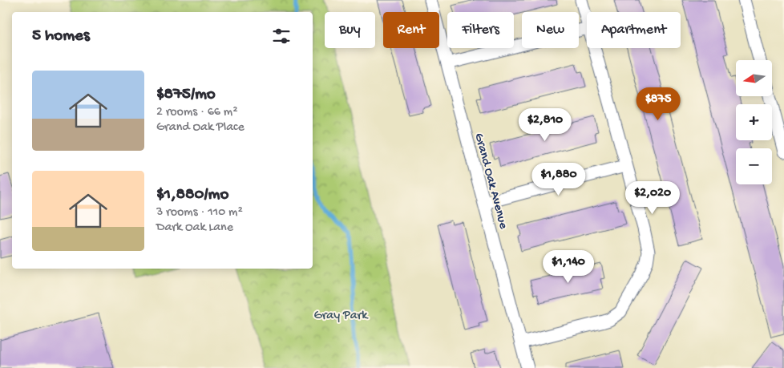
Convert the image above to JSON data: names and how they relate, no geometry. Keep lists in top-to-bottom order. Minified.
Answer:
{"streets":{"street":["Grand Oak Avenue"]},"parks":["Gray Park"],"north":"left","page":{"chip":["Buy","Rent","Filters","New","Apartment"],"heading":"5 homes","map_buttons":["+","−"],"list":[{"name":"$875/mo","note":"2 rooms · 66 m² · Grand Oak Place"},{"name":"$1,880/mo","note":"3 rooms · 110 m² · Dark Oak Lane"}],"price":["$875","$2,810","$1,880","$2,020","$1,140"]}}
